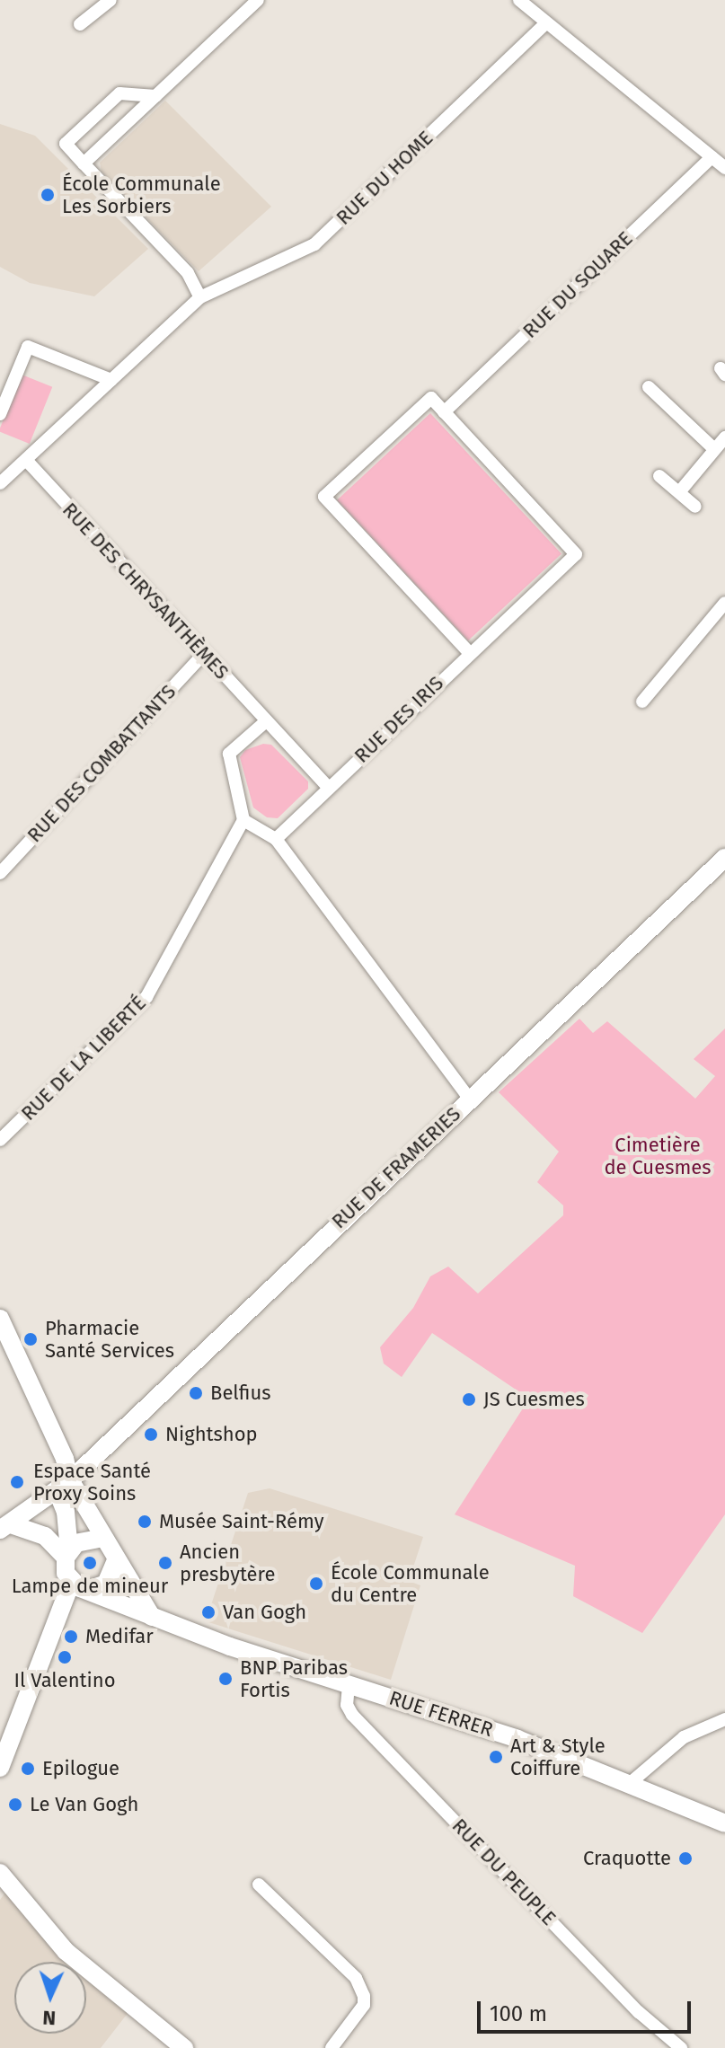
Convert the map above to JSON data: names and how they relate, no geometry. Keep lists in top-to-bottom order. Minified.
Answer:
{"streets":{"street":["RUE DU HOME","RUE DU SQUARE","RUE DES CHRYSANTHÈMES","RUE DES IRIS","RUE DES COMBATTANTS","RUE DE LA LIBERTÉ","RUE DE FRAMERIES","RUE FERRER","RUE DU PEUPLE"]},"crossings":[["RUE DU HOME","RUE DES CHRYSANTHÈMES"],["RUE DU SQUARE","RUE DES IRIS"],["RUE DES CHRYSANTHÈMES","RUE DES IRIS"],["RUE DES CHRYSANTHÈMES","RUE DES COMBATTANTS"],["RUE FERRER","RUE DU PEUPLE"]],"parks":["Cimetière de Cuesmes"],"places":["École Communale Les Sorbiers","Pharmacie Santé Services","Belfius","JS Cuesmes","Nightshop","Espace Santé Proxy Soins","Musée Saint-Rémy","Lampe de mineur","Ancien presbytère","École Communale du Centre","Van Gogh","Medifar","Il Valentino","BNP Paribas Fortis","Art & Style Coiffure","Epilogue","Le Van Gogh","Craquotte"],"scale_bar":"100 m","north":"bottom"}
